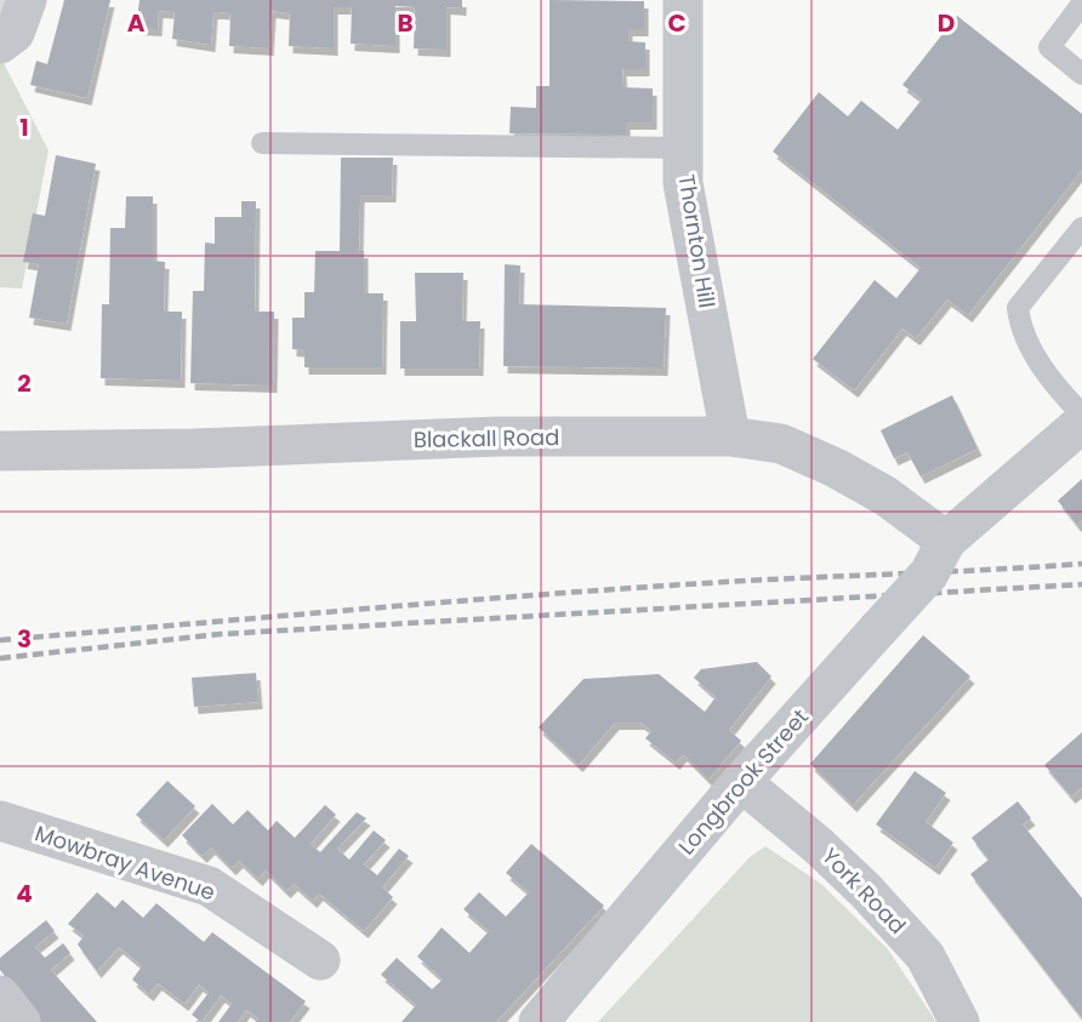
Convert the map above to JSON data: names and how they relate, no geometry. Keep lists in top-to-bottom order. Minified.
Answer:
{"streets":{"street":["Thornton Hill","Blackall Road","Longbrook Street","Mowbray Avenue","York Road"]},"crossings":[["Thornton Hill","Blackall Road"],["Blackall Road","Longbrook Street"],["Longbrook Street","York Road"]],"grid":{"columns":["A","B","C","D"],"rows":["1","2","3","4"]}}
